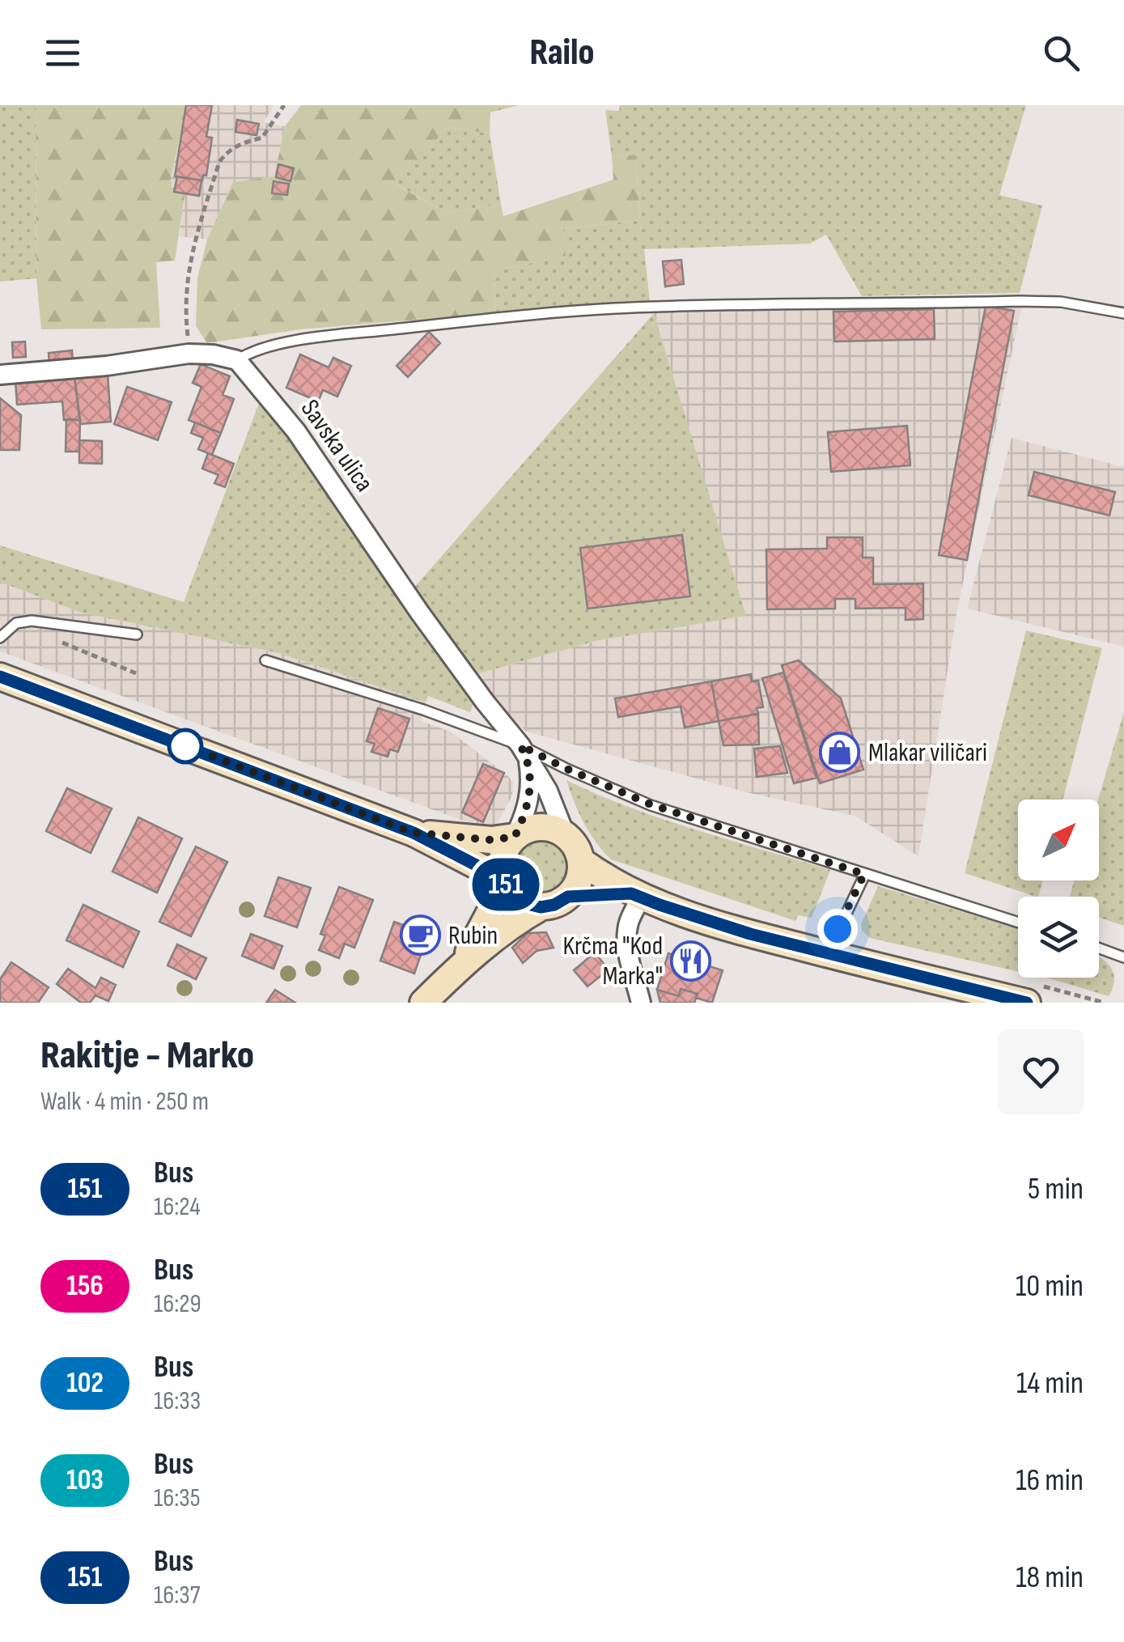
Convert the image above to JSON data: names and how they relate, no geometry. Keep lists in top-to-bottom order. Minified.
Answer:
{"streets":{"street":["Savska ulica"]},"places":{"shop":["Mlakar viličari"],"cafe":["Rubin"],"restaurant":["Krčma \"Kod Marka\""]},"lines":["bus line 151"],"north":"top right","page":{"header":"Railo","on_map":"151","heading":["Rakitje - Marko","Walk · 4 min · 250 m"],"list":[{"mark":"151","name":"Bus","note":"16:24","value":"5 min"},{"mark":"156","name":"Bus","note":"16:29","value":"10 min"},{"mark":"102","name":"Bus","note":"16:33","value":"14 min"},{"mark":"103","name":"Bus","note":"16:35","value":"16 min"},{"mark":"151","name":"Bus","note":"16:37","value":"18 min"}]}}
